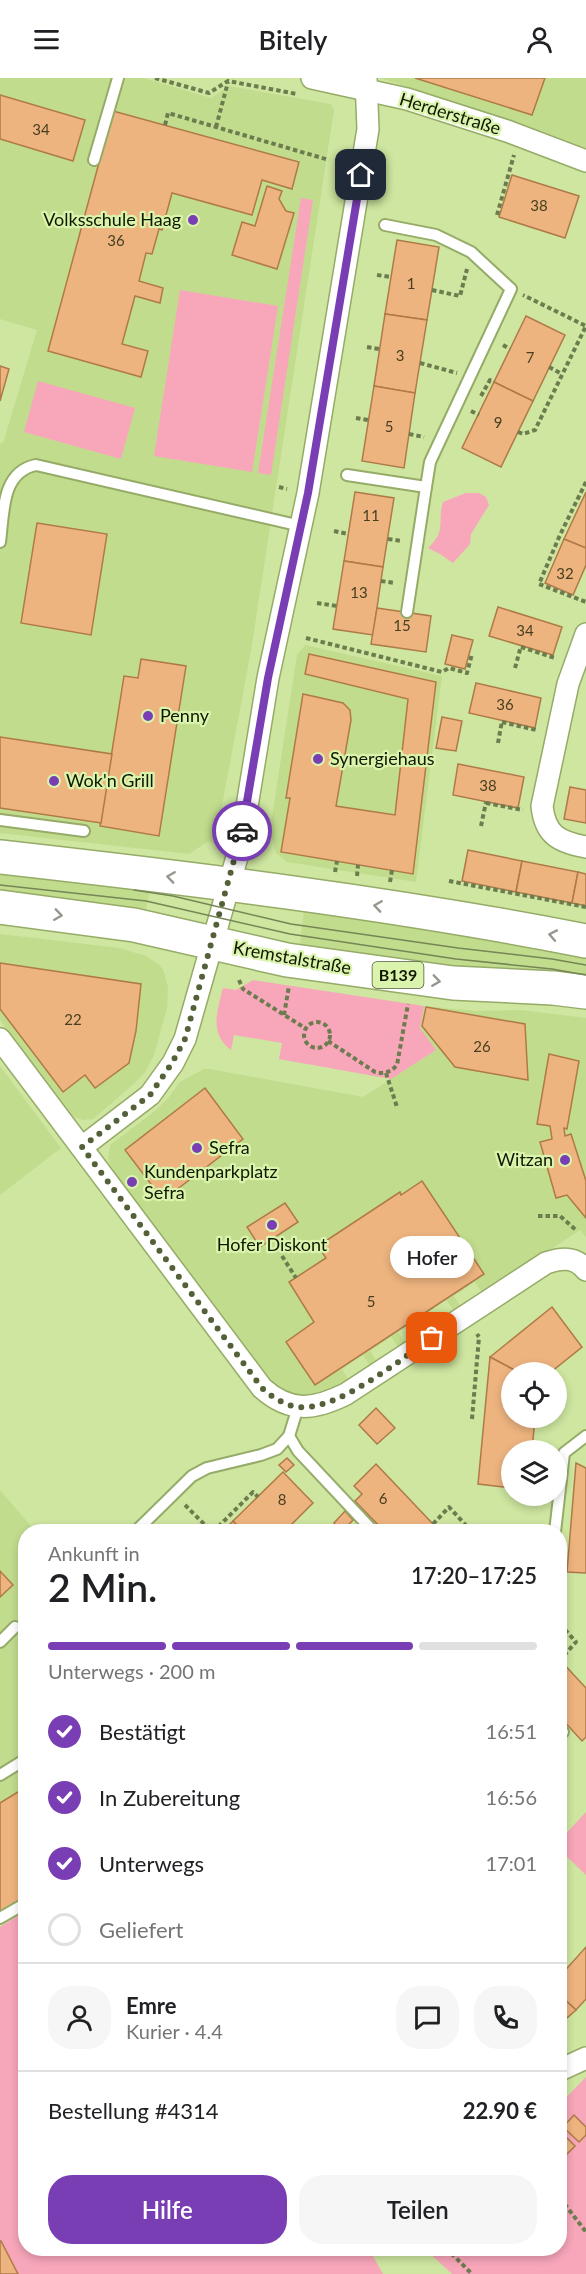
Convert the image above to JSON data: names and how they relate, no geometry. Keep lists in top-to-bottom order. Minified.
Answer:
{"streets":{"main road":["Kremstalstraße","B139"],"street":["Herderstraße"]},"places":["Volksschule Haag","Penny","Synergiehaus","Wok'n Grill","Sefra","Witzan","Kundenparkplatz Sefra","Hofer Diskont","Hofer"],"house_numbers":["34","38","36","1","3","7","9","5","11","32","13","15","34","36","38","22","26","5","6","8"],"page":{"header":"Bitely","bubble":"Hofer","heading":["2 Min.","Ankunft in","17:20–17:25"],"panel":["Emre","Kurier · 4.4","Bestellung #4314","22.90 €"],"bar":"Unterwegs · 200 m","list":[["Bestätigt","16:51"],["In Zubereitung","16:56"],["Unterwegs","17:01"],"Geliefert"],"buttons":["Hilfe","Teilen"]}}
